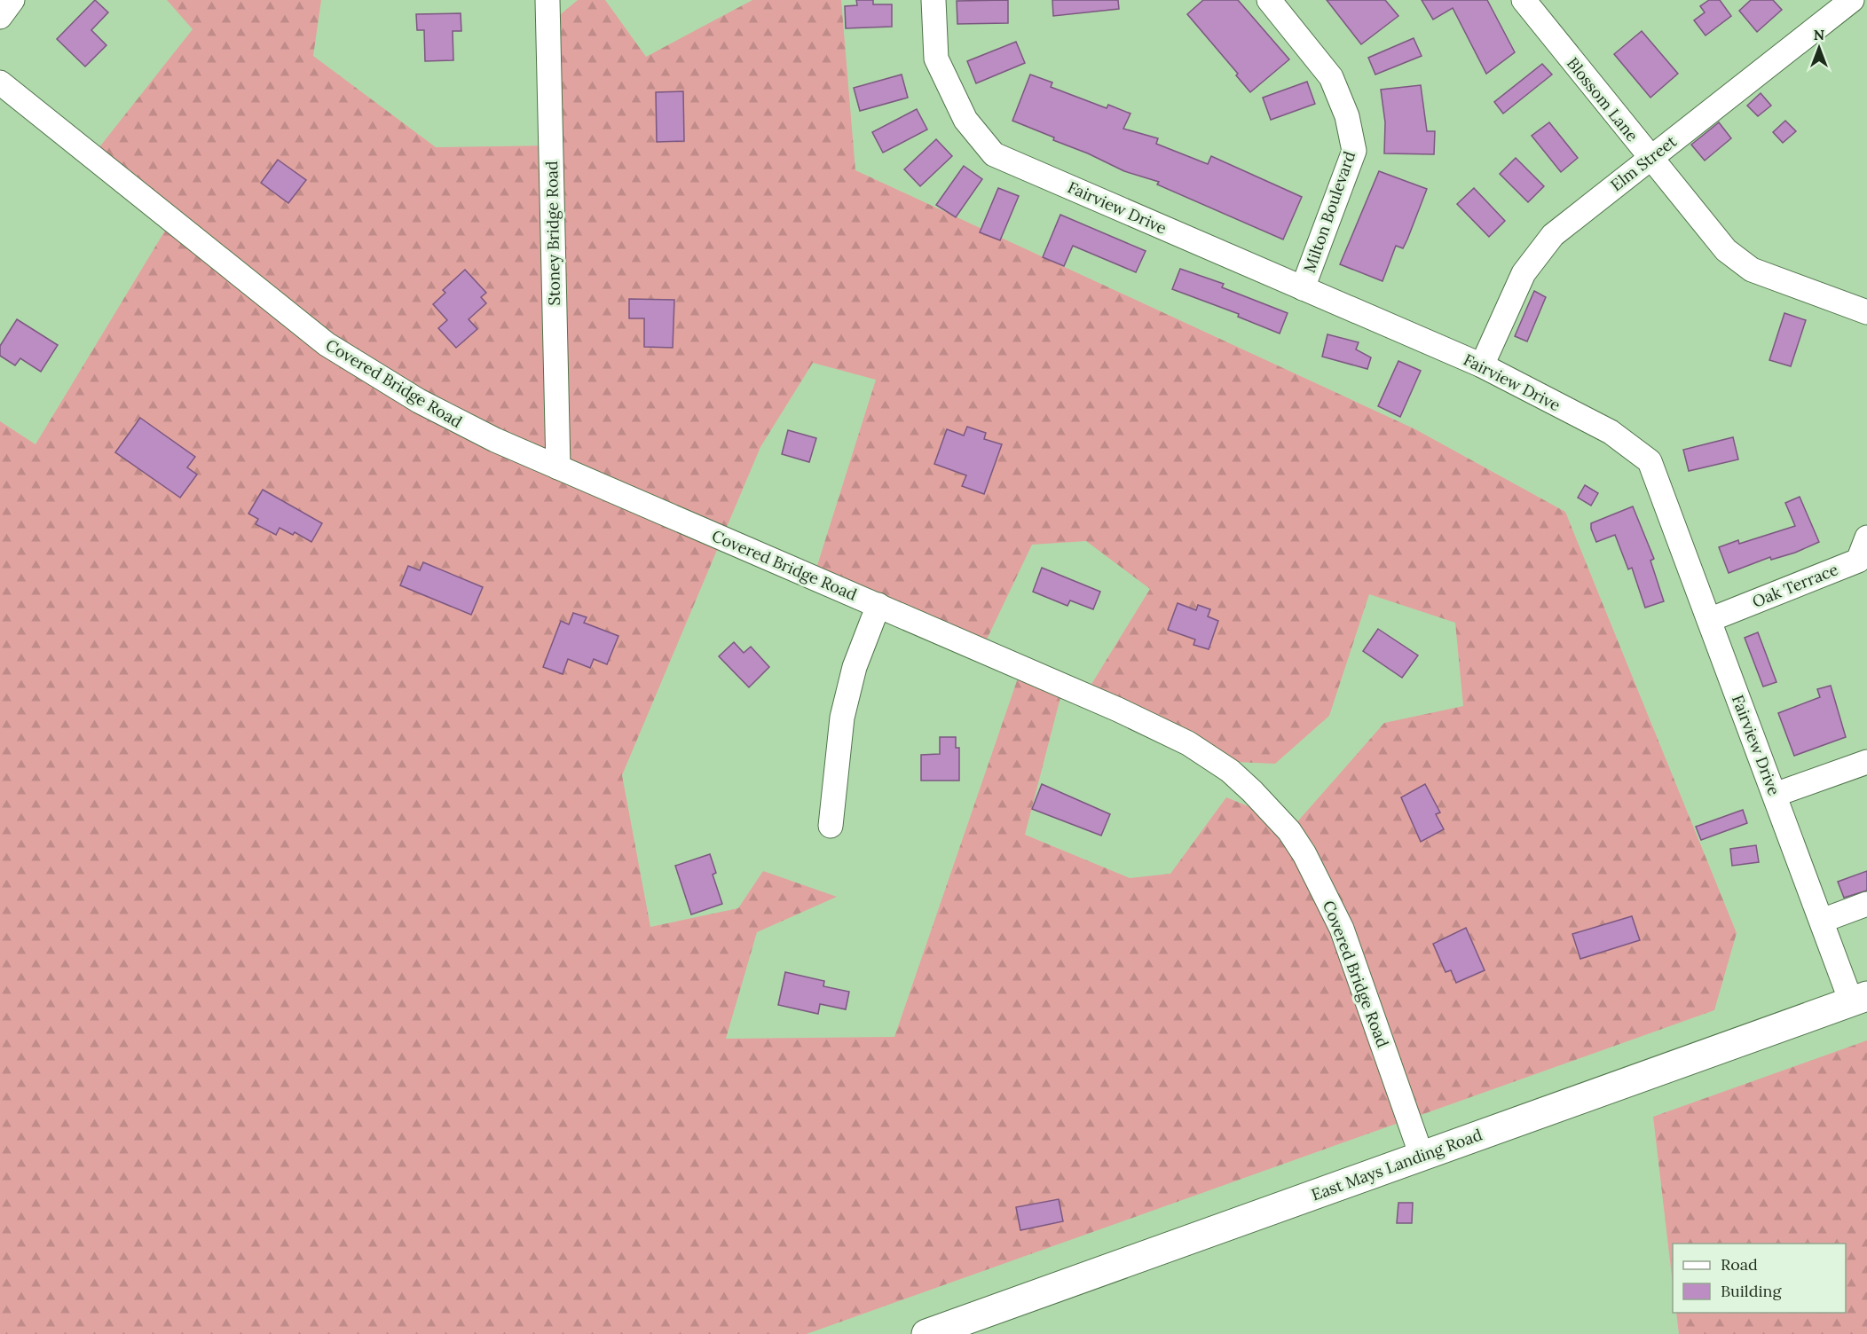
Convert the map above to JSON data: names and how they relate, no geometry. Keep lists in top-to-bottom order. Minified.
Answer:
{"streets":{"main road":["East Mays Landing Road"],"street":["Blossom Lane","Elm Street","Fairview Drive","Milton Boulevard","Stoney Bridge Road","Covered Bridge Road","Oak Terrace"]},"crossings":[["Blossom Lane","Elm Street"],["Elm Street","Fairview Drive"],["Fairview Drive","Milton Boulevard"],["Fairview Drive","Oak Terrace"],["Fairview Drive","East Mays Landing Road"],["Stoney Bridge Road","Covered Bridge Road"],["Covered Bridge Road","East Mays Landing Road"]],"legend":["Road","Building"],"north":"top"}
